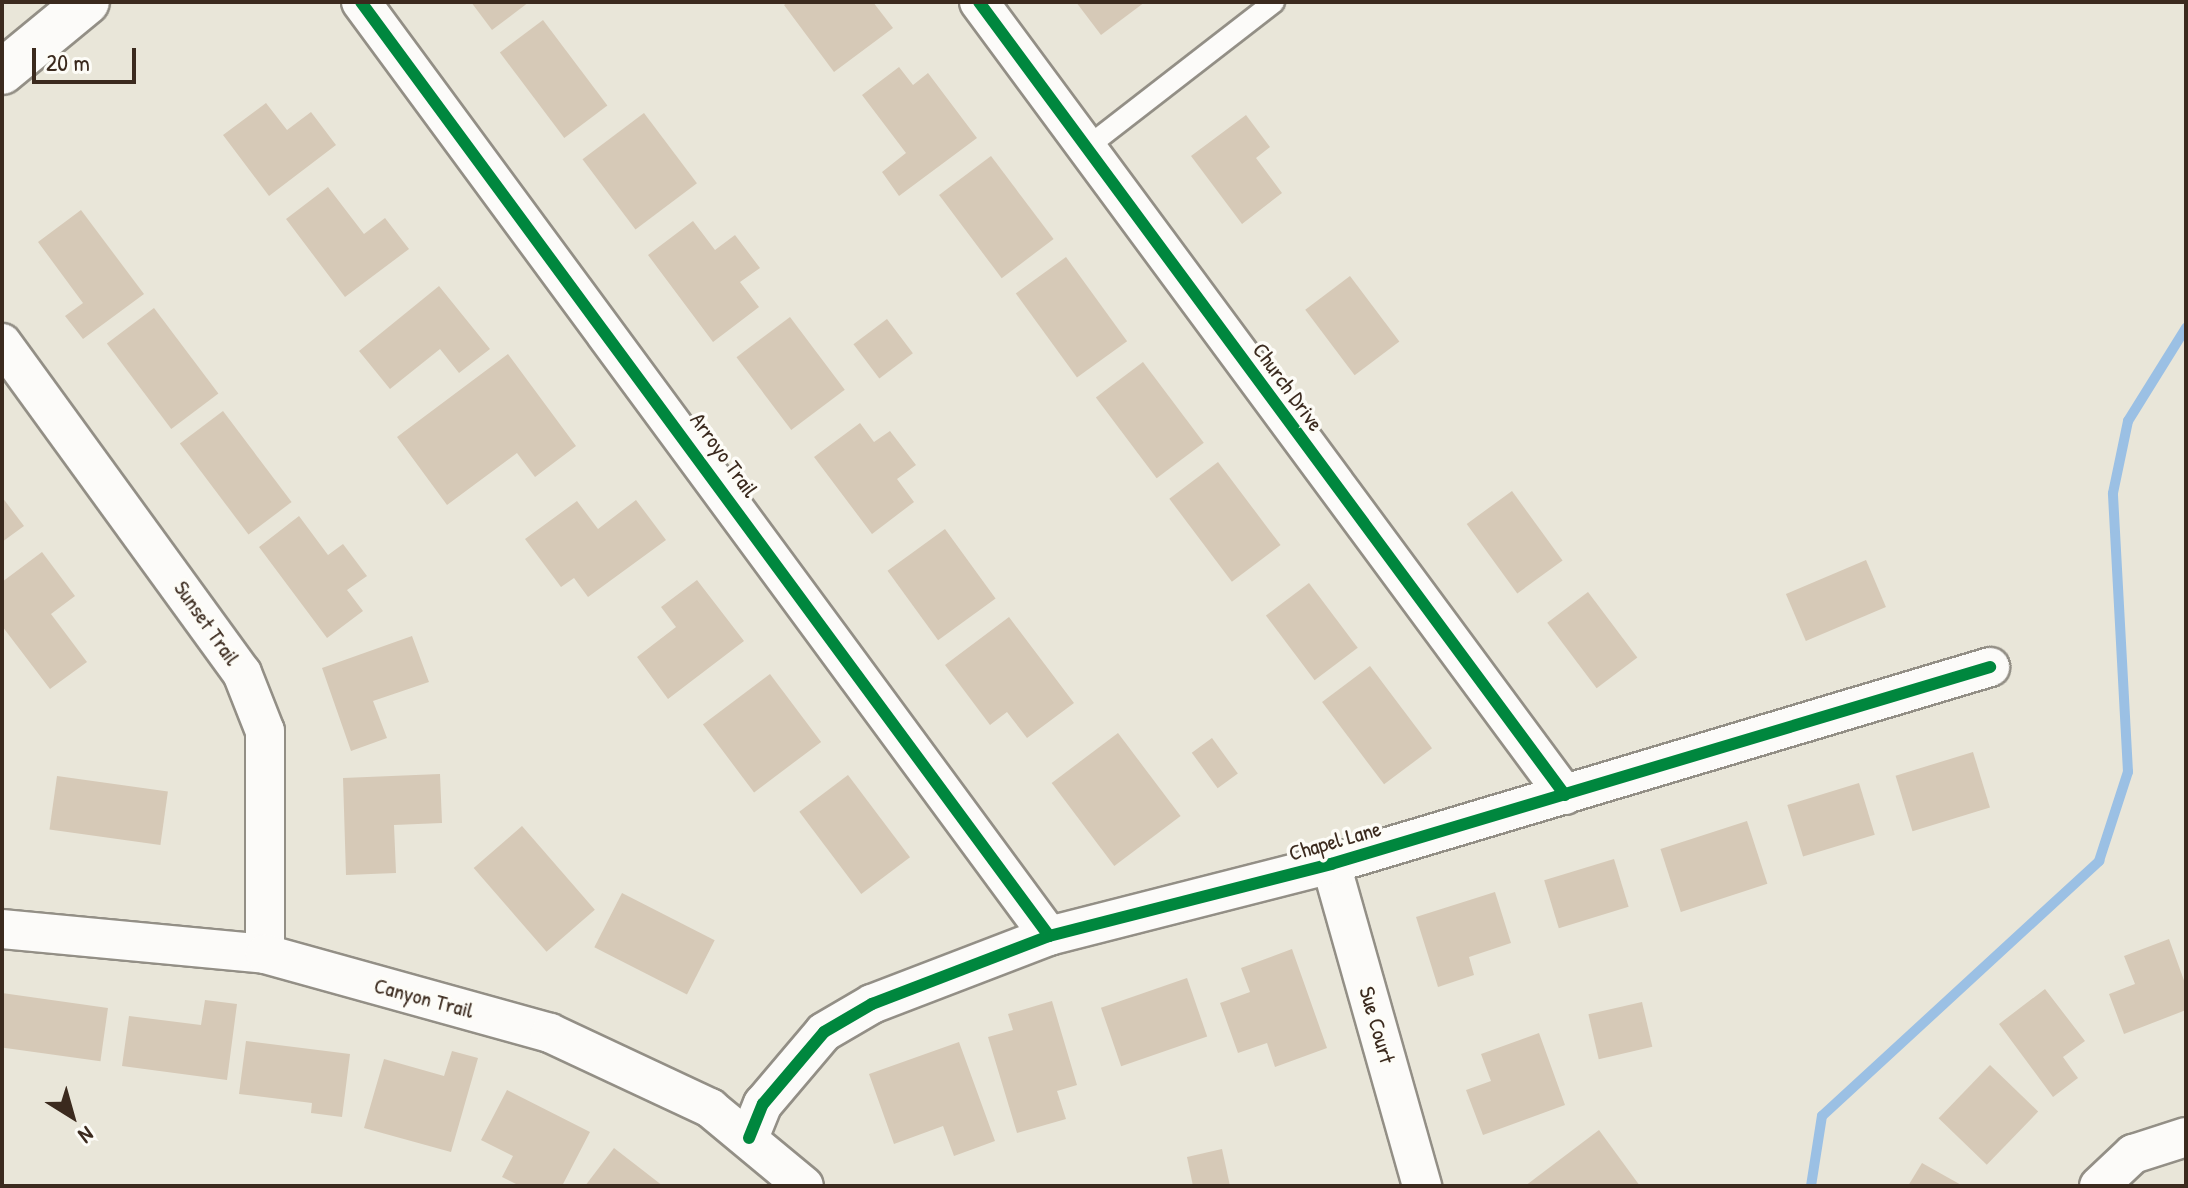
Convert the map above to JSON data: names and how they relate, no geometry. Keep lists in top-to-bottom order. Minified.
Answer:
{"streets":{"street":["Church Drive","Arroyo Trail","Sunset Trail","Chapel Lane","Canyon Trail","Sue Court"]},"crossings":[["Church Drive","Chapel Lane"],["Arroyo Trail","Chapel Lane"],["Sunset Trail","Canyon Trail"],["Chapel Lane","Canyon Trail"],["Chapel Lane","Sue Court"]],"scale_bar":"20 m","north":"bottom right"}
